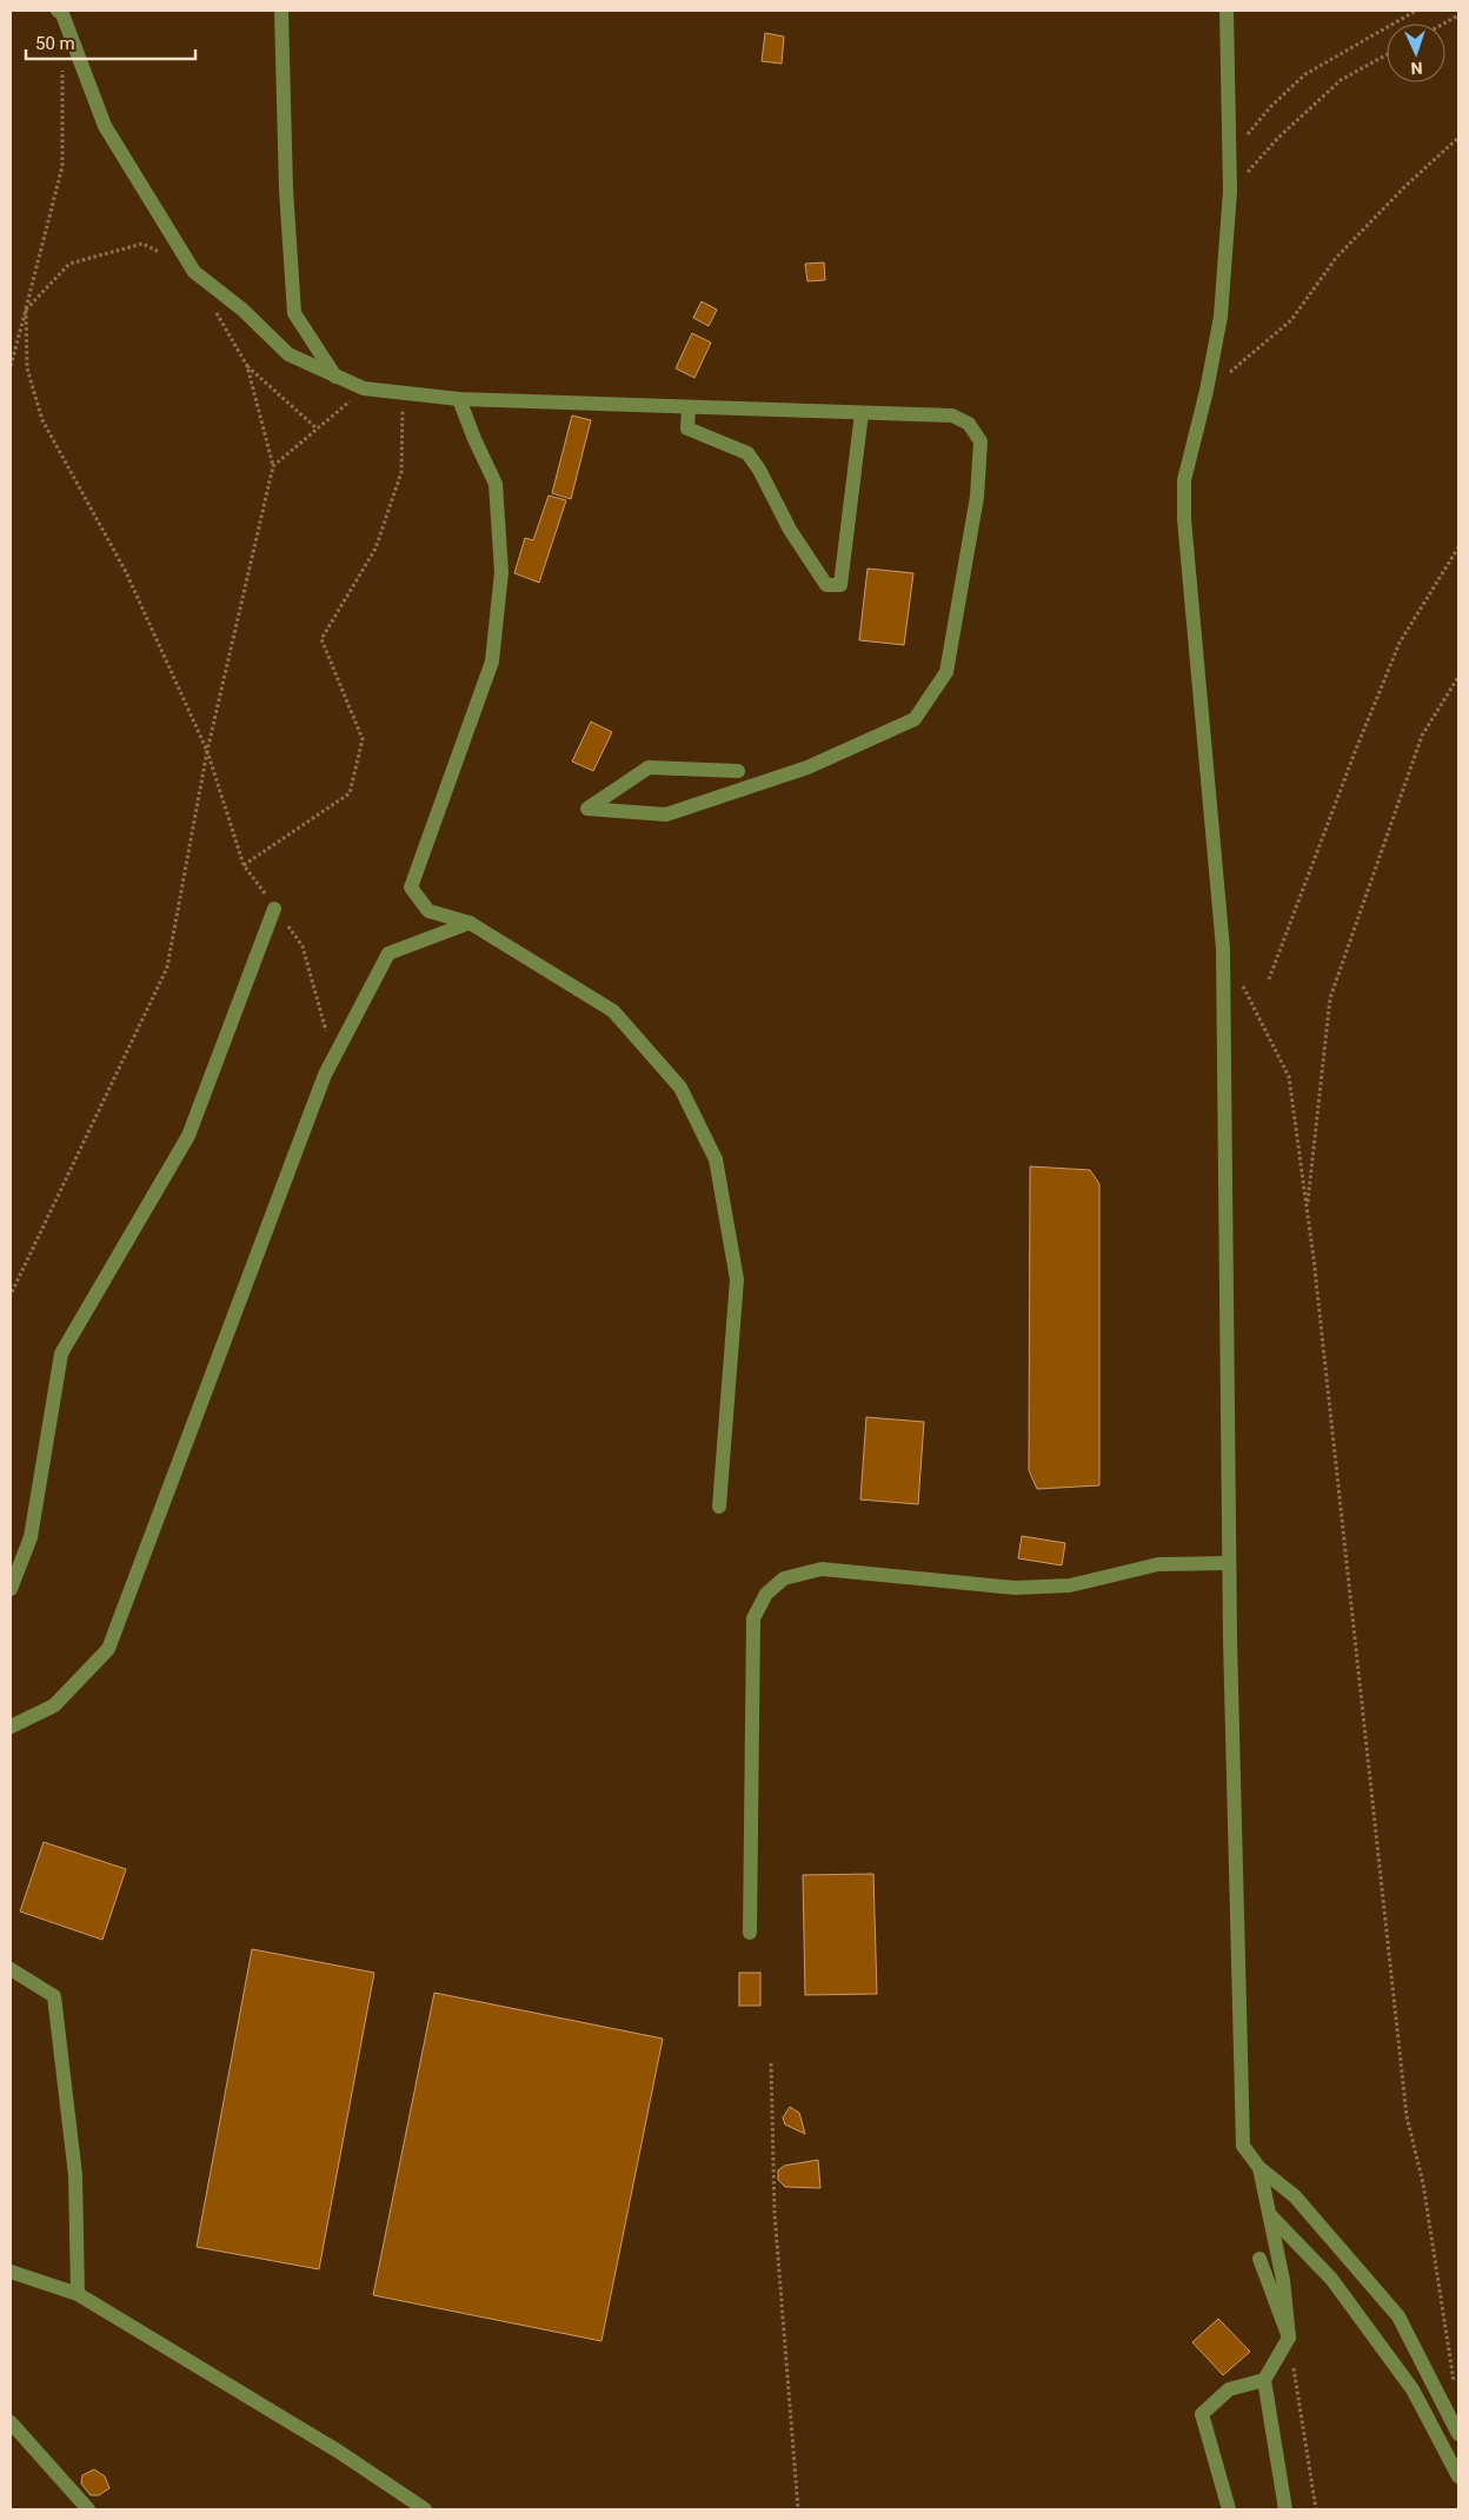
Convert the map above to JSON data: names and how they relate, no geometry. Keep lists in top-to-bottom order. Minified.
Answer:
{"scale_bar":"50 m","north":"bottom"}
